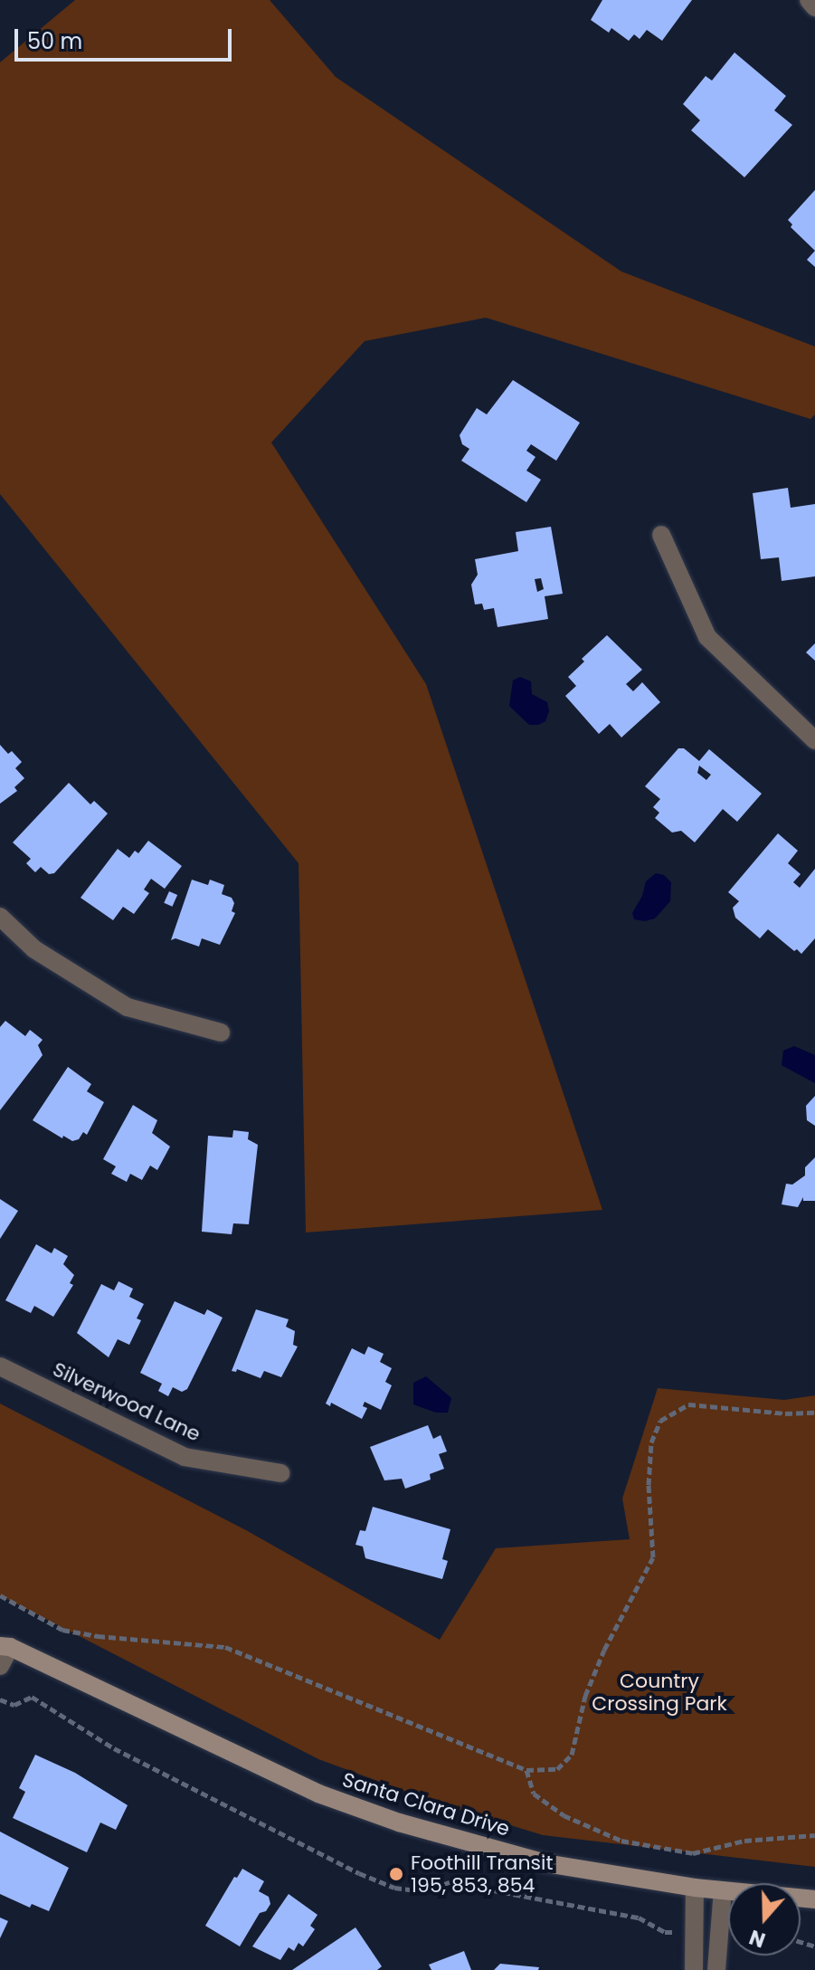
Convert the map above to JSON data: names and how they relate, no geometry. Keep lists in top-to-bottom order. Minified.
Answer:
{"streets":{"main road":["Santa Clara Drive"],"street":["Silverwood Lane"]},"parks":["Country Crossing Park"],"places":["Foothill Transit 195, 853, 854"],"scale_bar":"50 m","north":"bottom"}
